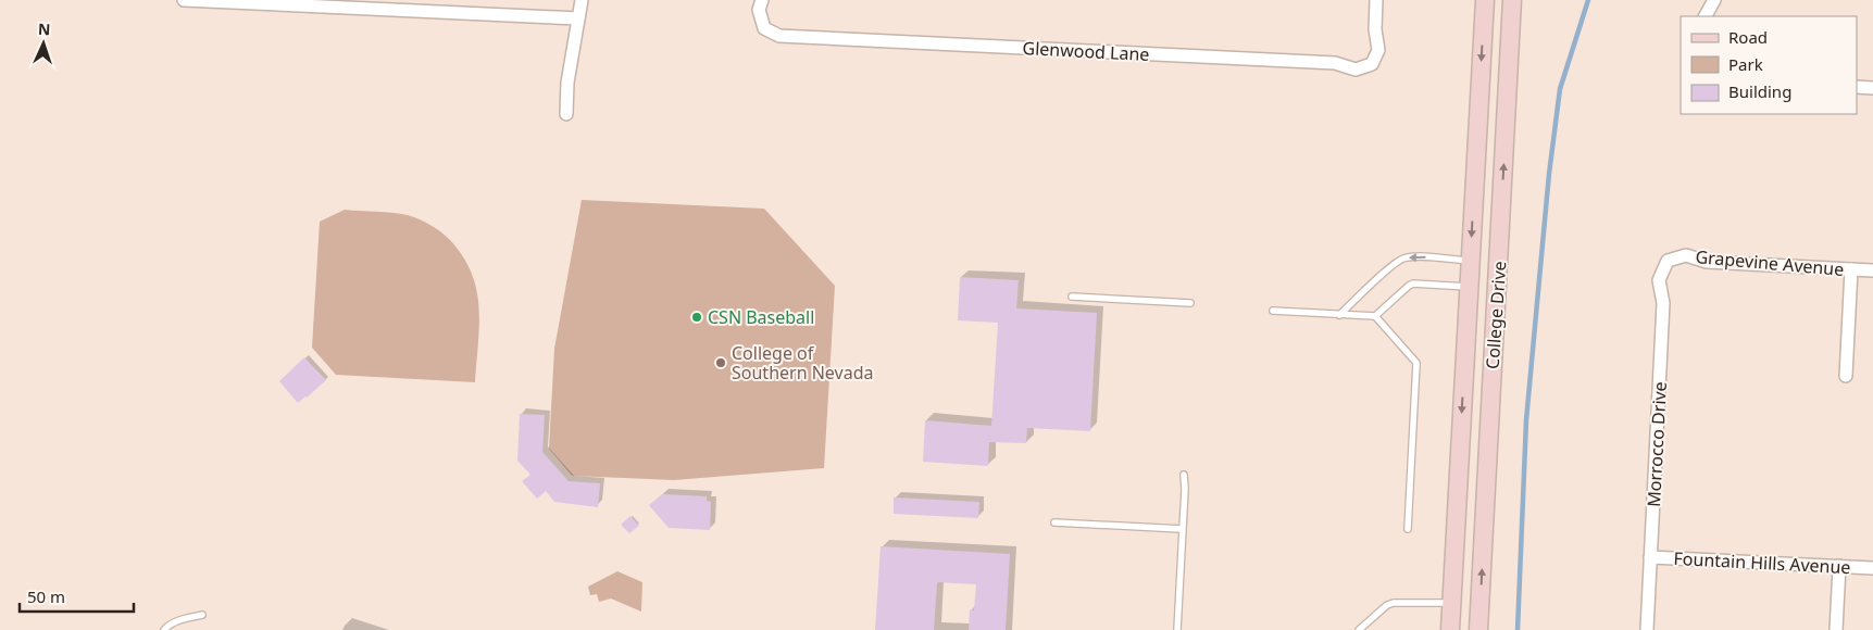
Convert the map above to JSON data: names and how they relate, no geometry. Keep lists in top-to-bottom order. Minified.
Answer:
{"streets":{"main road":["College Drive"],"street":["Glenwood Lane","Grapevine Avenue","Morrocco Drive","Fountain Hills Avenue"]},"crossings":[["Grapevine Avenue","Morrocco Drive"],["Morrocco Drive","Fountain Hills Avenue"]],"places":["CSN Baseball","College of Southern Nevada"],"legend":["Road","Park","Building"],"scale_bar":"50 m","north":"top"}
